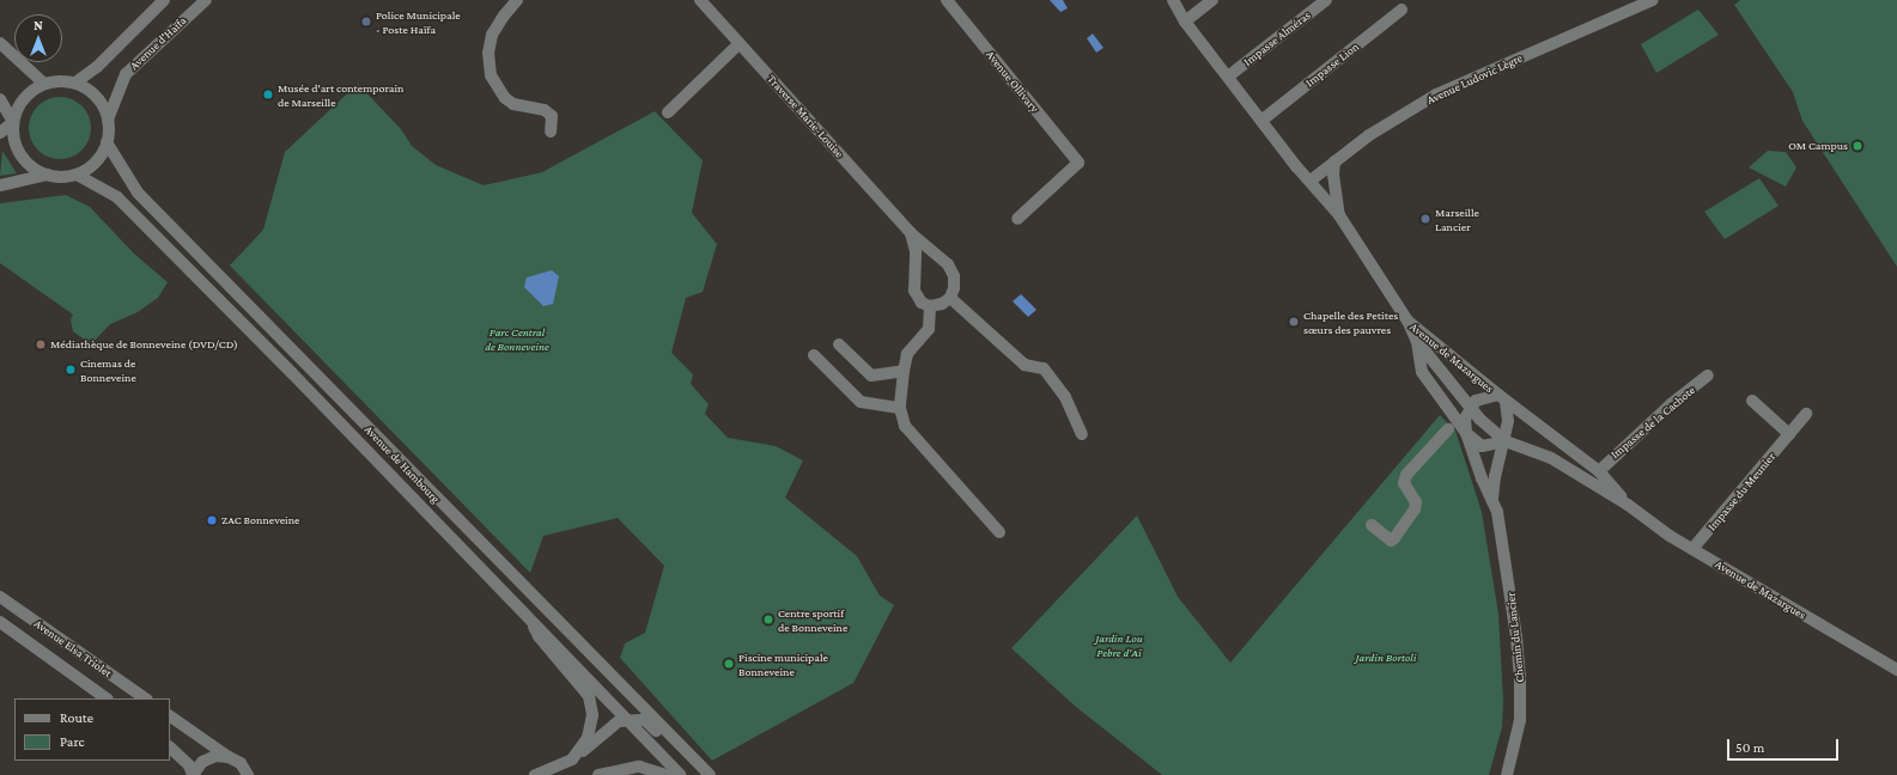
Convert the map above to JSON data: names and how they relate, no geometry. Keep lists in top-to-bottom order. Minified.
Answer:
{"streets":{"street":["Impasse Alméras","Avenue d'Haïfa","Impasse Lion","Avenue Ludovic Lègre","Avenue Ollivary","Traverse Marie-Louise","Avenue de Mazargues","Impasse de la Cachote","Avenue de Hambourg","Impasse du Meunier","Chemin du Lancier","Avenue Elsa Triolet"]},"crossings":[["Impasse Alméras","Avenue de Mazargues"],["Avenue d'Haïfa","Avenue de Hambourg"],["Impasse Lion","Avenue de Mazargues"],["Avenue Ludovic Lègre","Avenue de Mazargues"],["Avenue de Mazargues","Impasse de la Cachote"],["Avenue de Mazargues","Impasse du Meunier"],["Avenue de Mazargues","Chemin du Lancier"]],"parks":["Parc Central de Bonneveine","Jardin Lou Pebre d'Aï","Jardin Bortoli"],"places":["Police Municipale - Poste Haïfa","Musée d'art contemporain de Marseille","OM Campus","Marseille Lancier","Chapelle des Petites sœurs des pauvres","Médiathèque de Bonneveine (DVD/CD)","Cinemas de Bonneveine","ZAC Bonneveine","Centre sportif de Bonneveine","Piscine municipale Bonneveine"],"legend":["Route","Parc"],"scale_bar":"50 m","north":"top"}
